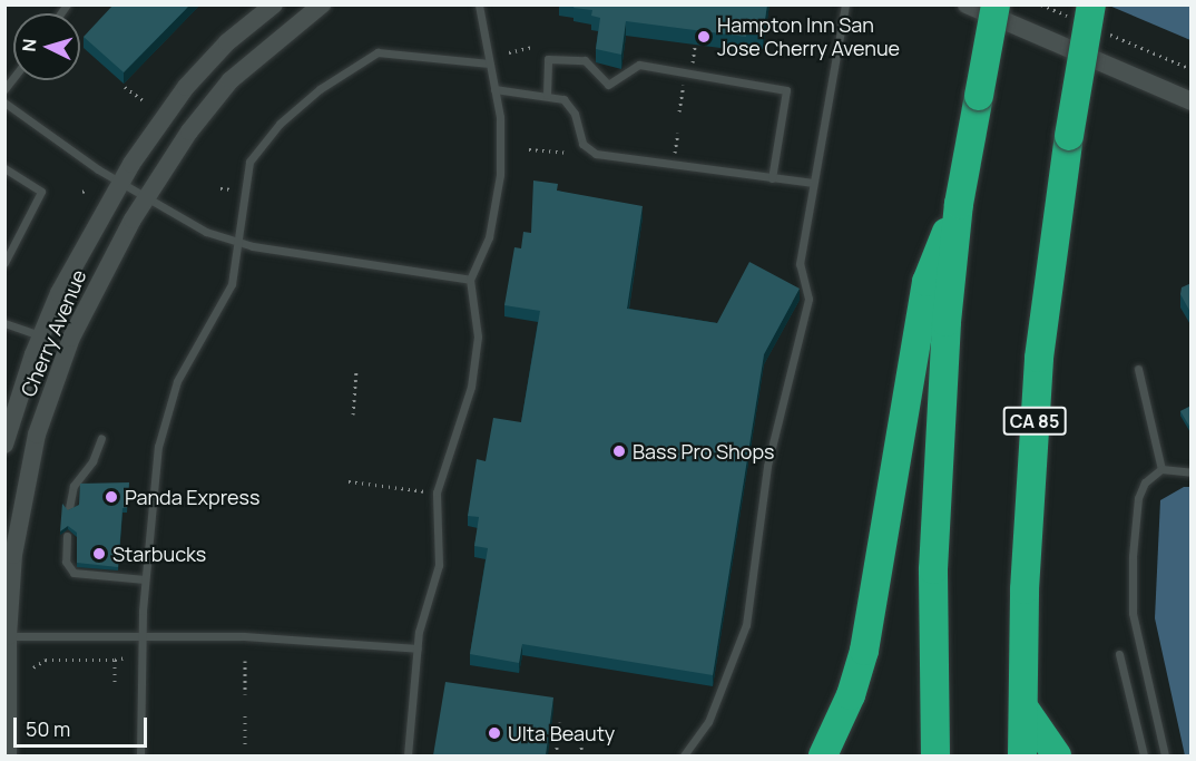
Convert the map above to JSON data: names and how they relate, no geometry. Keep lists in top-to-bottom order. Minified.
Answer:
{"streets":{"highway":["CA 85"],"street":["Cherry Avenue"]},"places":["Hampton Inn San Jose Cherry Avenue","Bass Pro Shops","Panda Express","Starbucks","Ulta Beauty"],"scale_bar":"50 m","north":"left"}
